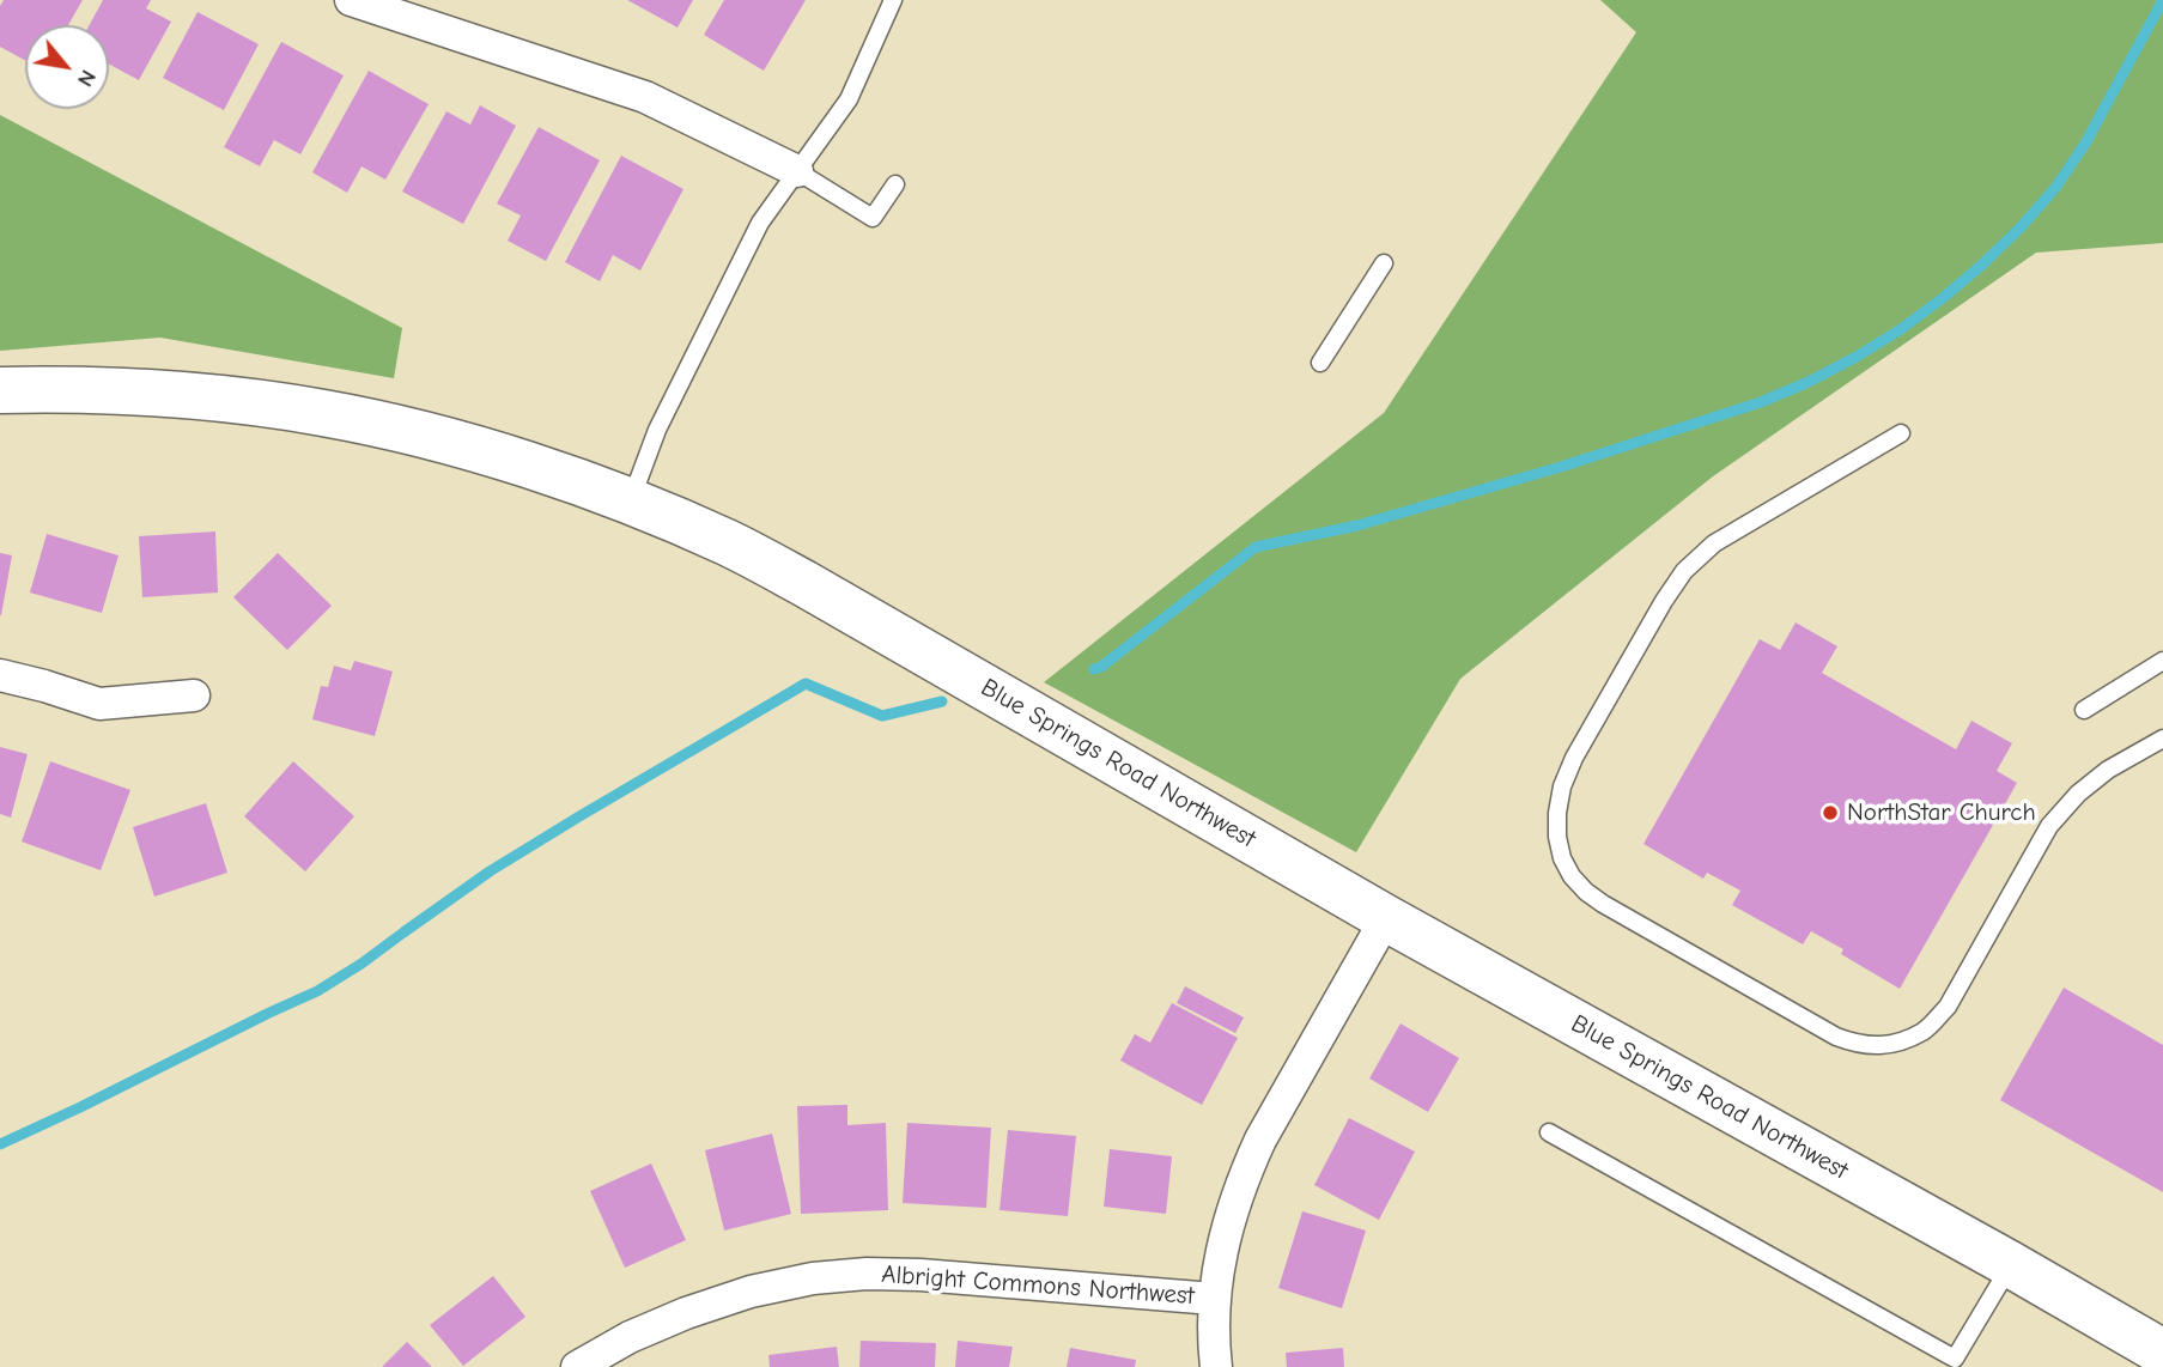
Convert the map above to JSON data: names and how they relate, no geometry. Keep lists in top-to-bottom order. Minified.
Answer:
{"streets":{"street":["Blue Springs Road Northwest","Albright Commons Northwest"]},"places":["NorthStar Church"],"north":"bottom right"}
